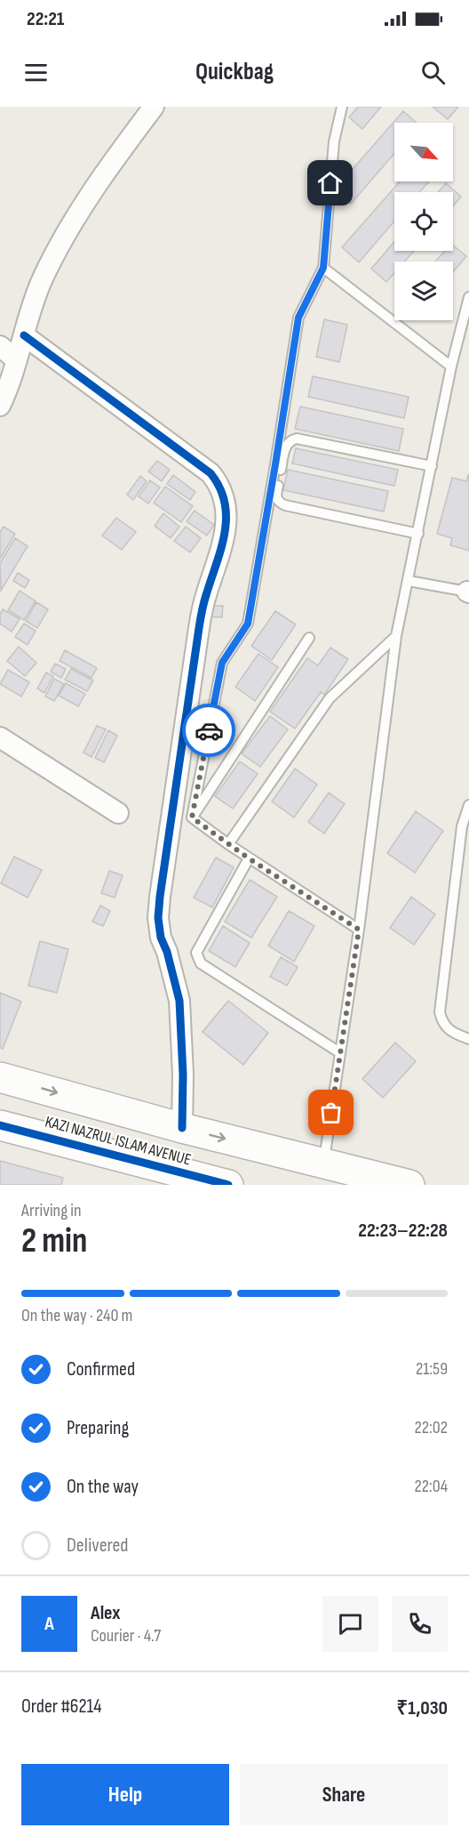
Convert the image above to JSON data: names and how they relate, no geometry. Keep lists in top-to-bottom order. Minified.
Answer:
{"streets":{"main road":["KAZI NAZRUL ISLAM AVENUE"]},"north":"bottom right","page":{"status":"22:21","header":"Quickbag","heading":["2 min","Arriving in","22:23–22:28"],"panel":["Alex","Courier · 4.7","Order #6214","₹1,030"],"bar":"On the way · 240 m","list":[["Confirmed","21:59"],["Preparing","22:02"],["On the way","22:04"],"Delivered"],"round":"A","buttons":["Help","Share"]}}
